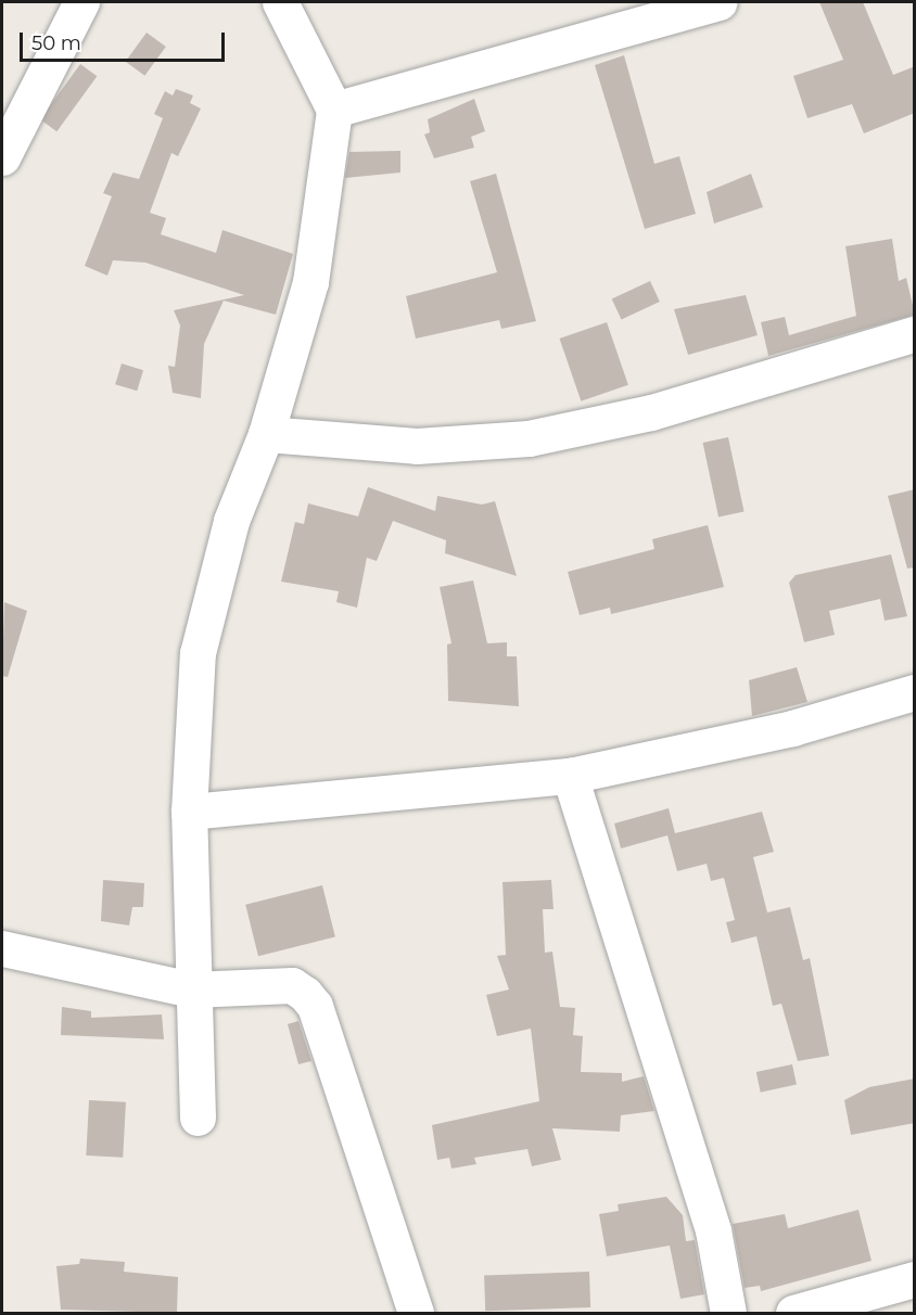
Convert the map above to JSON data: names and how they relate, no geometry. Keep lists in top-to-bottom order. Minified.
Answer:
{"scale_bar":"50 m"}
